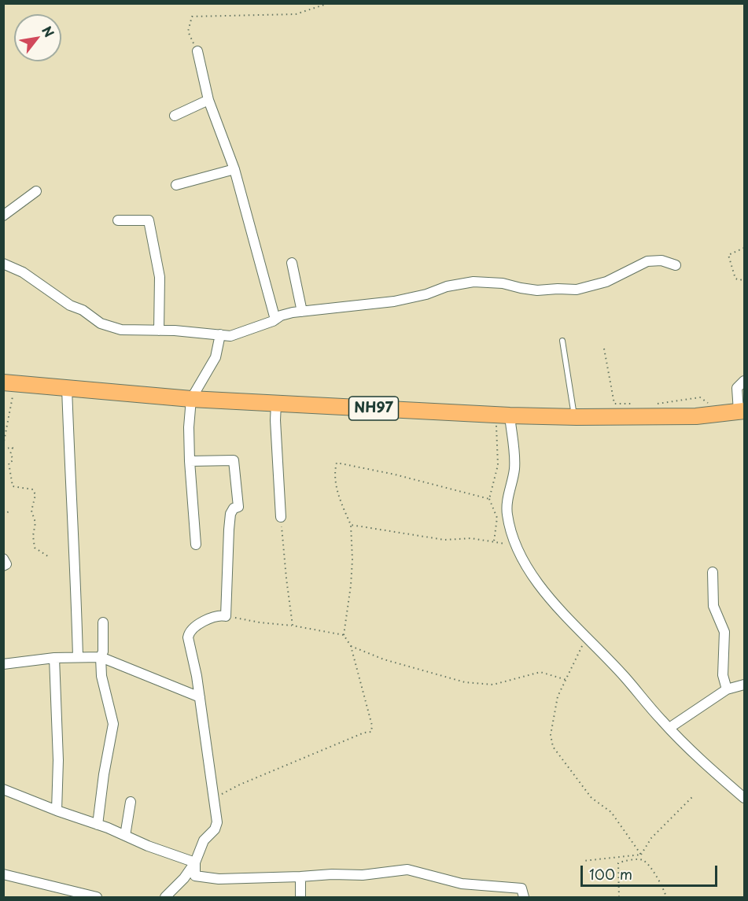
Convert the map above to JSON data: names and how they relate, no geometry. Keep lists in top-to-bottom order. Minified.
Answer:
{"streets":{"highway":["NH97"]},"scale_bar":"100 m","north":"top right"}
